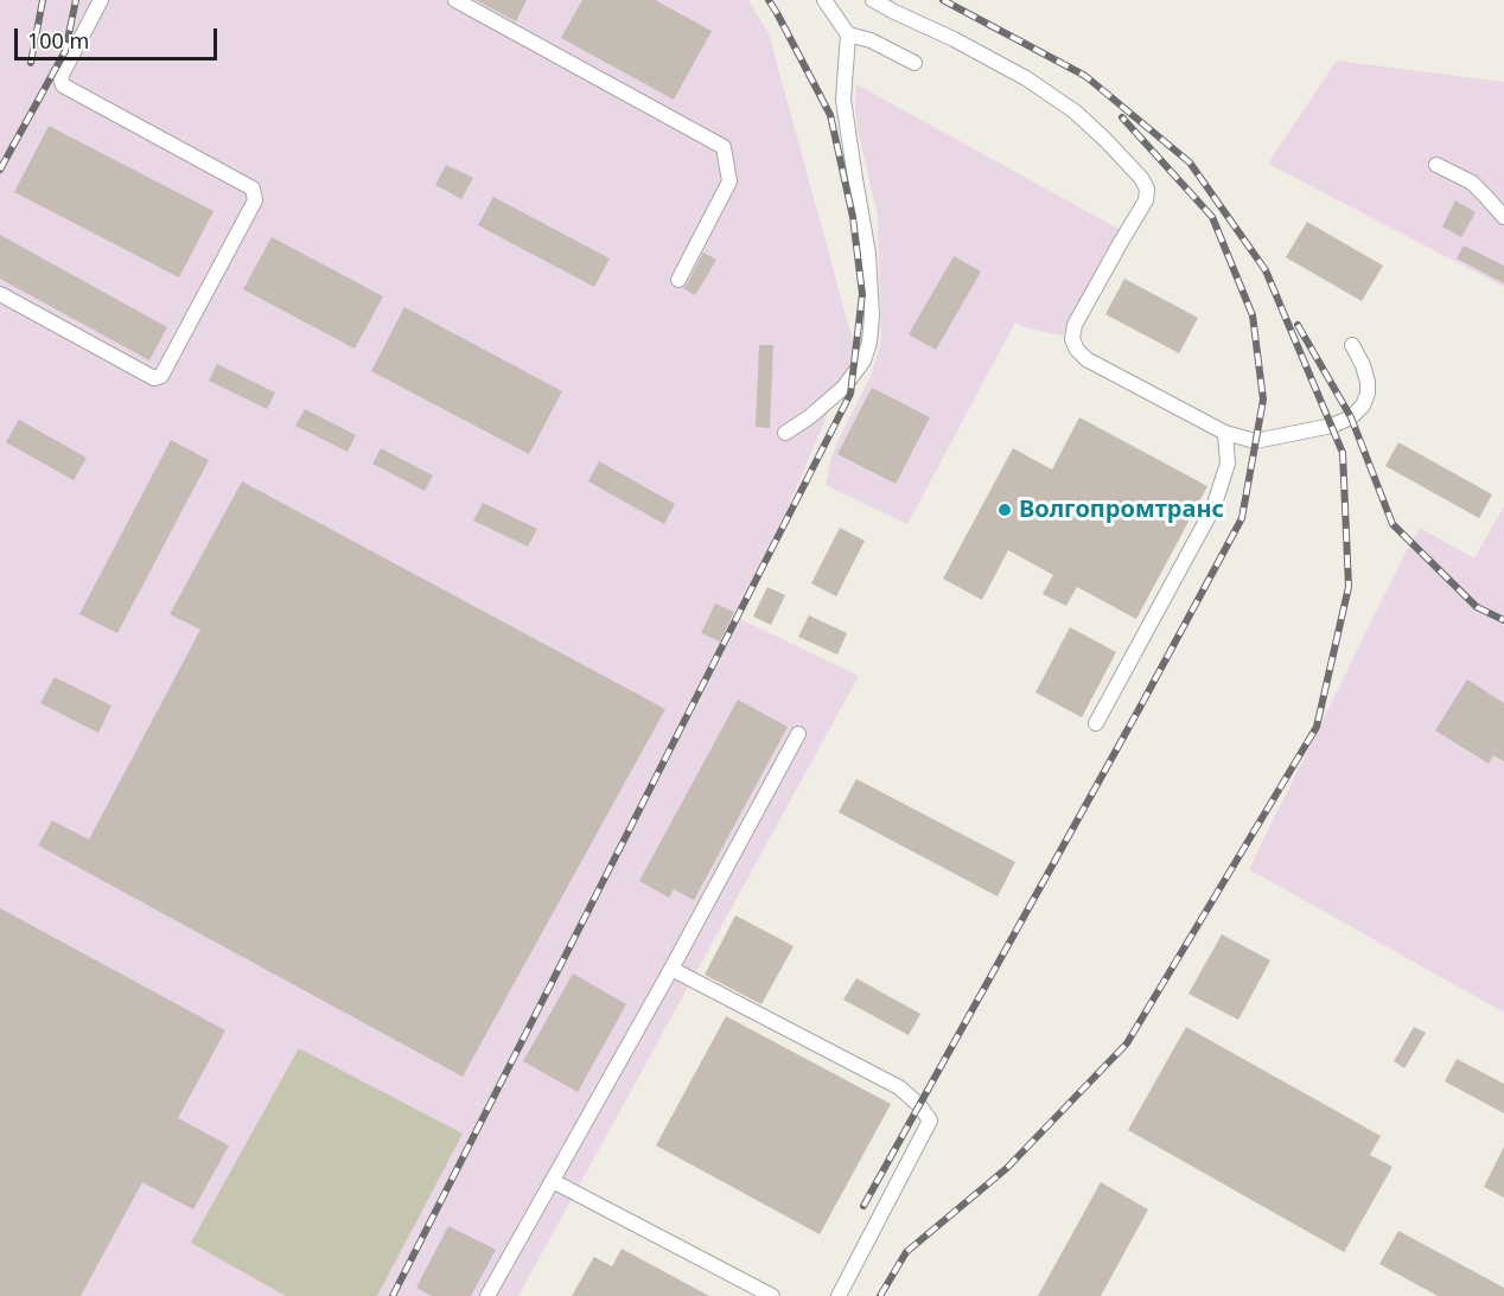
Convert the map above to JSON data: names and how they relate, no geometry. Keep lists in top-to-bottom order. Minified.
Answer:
{"places":["Волгопромтранс"],"scale_bar":"100 m"}
